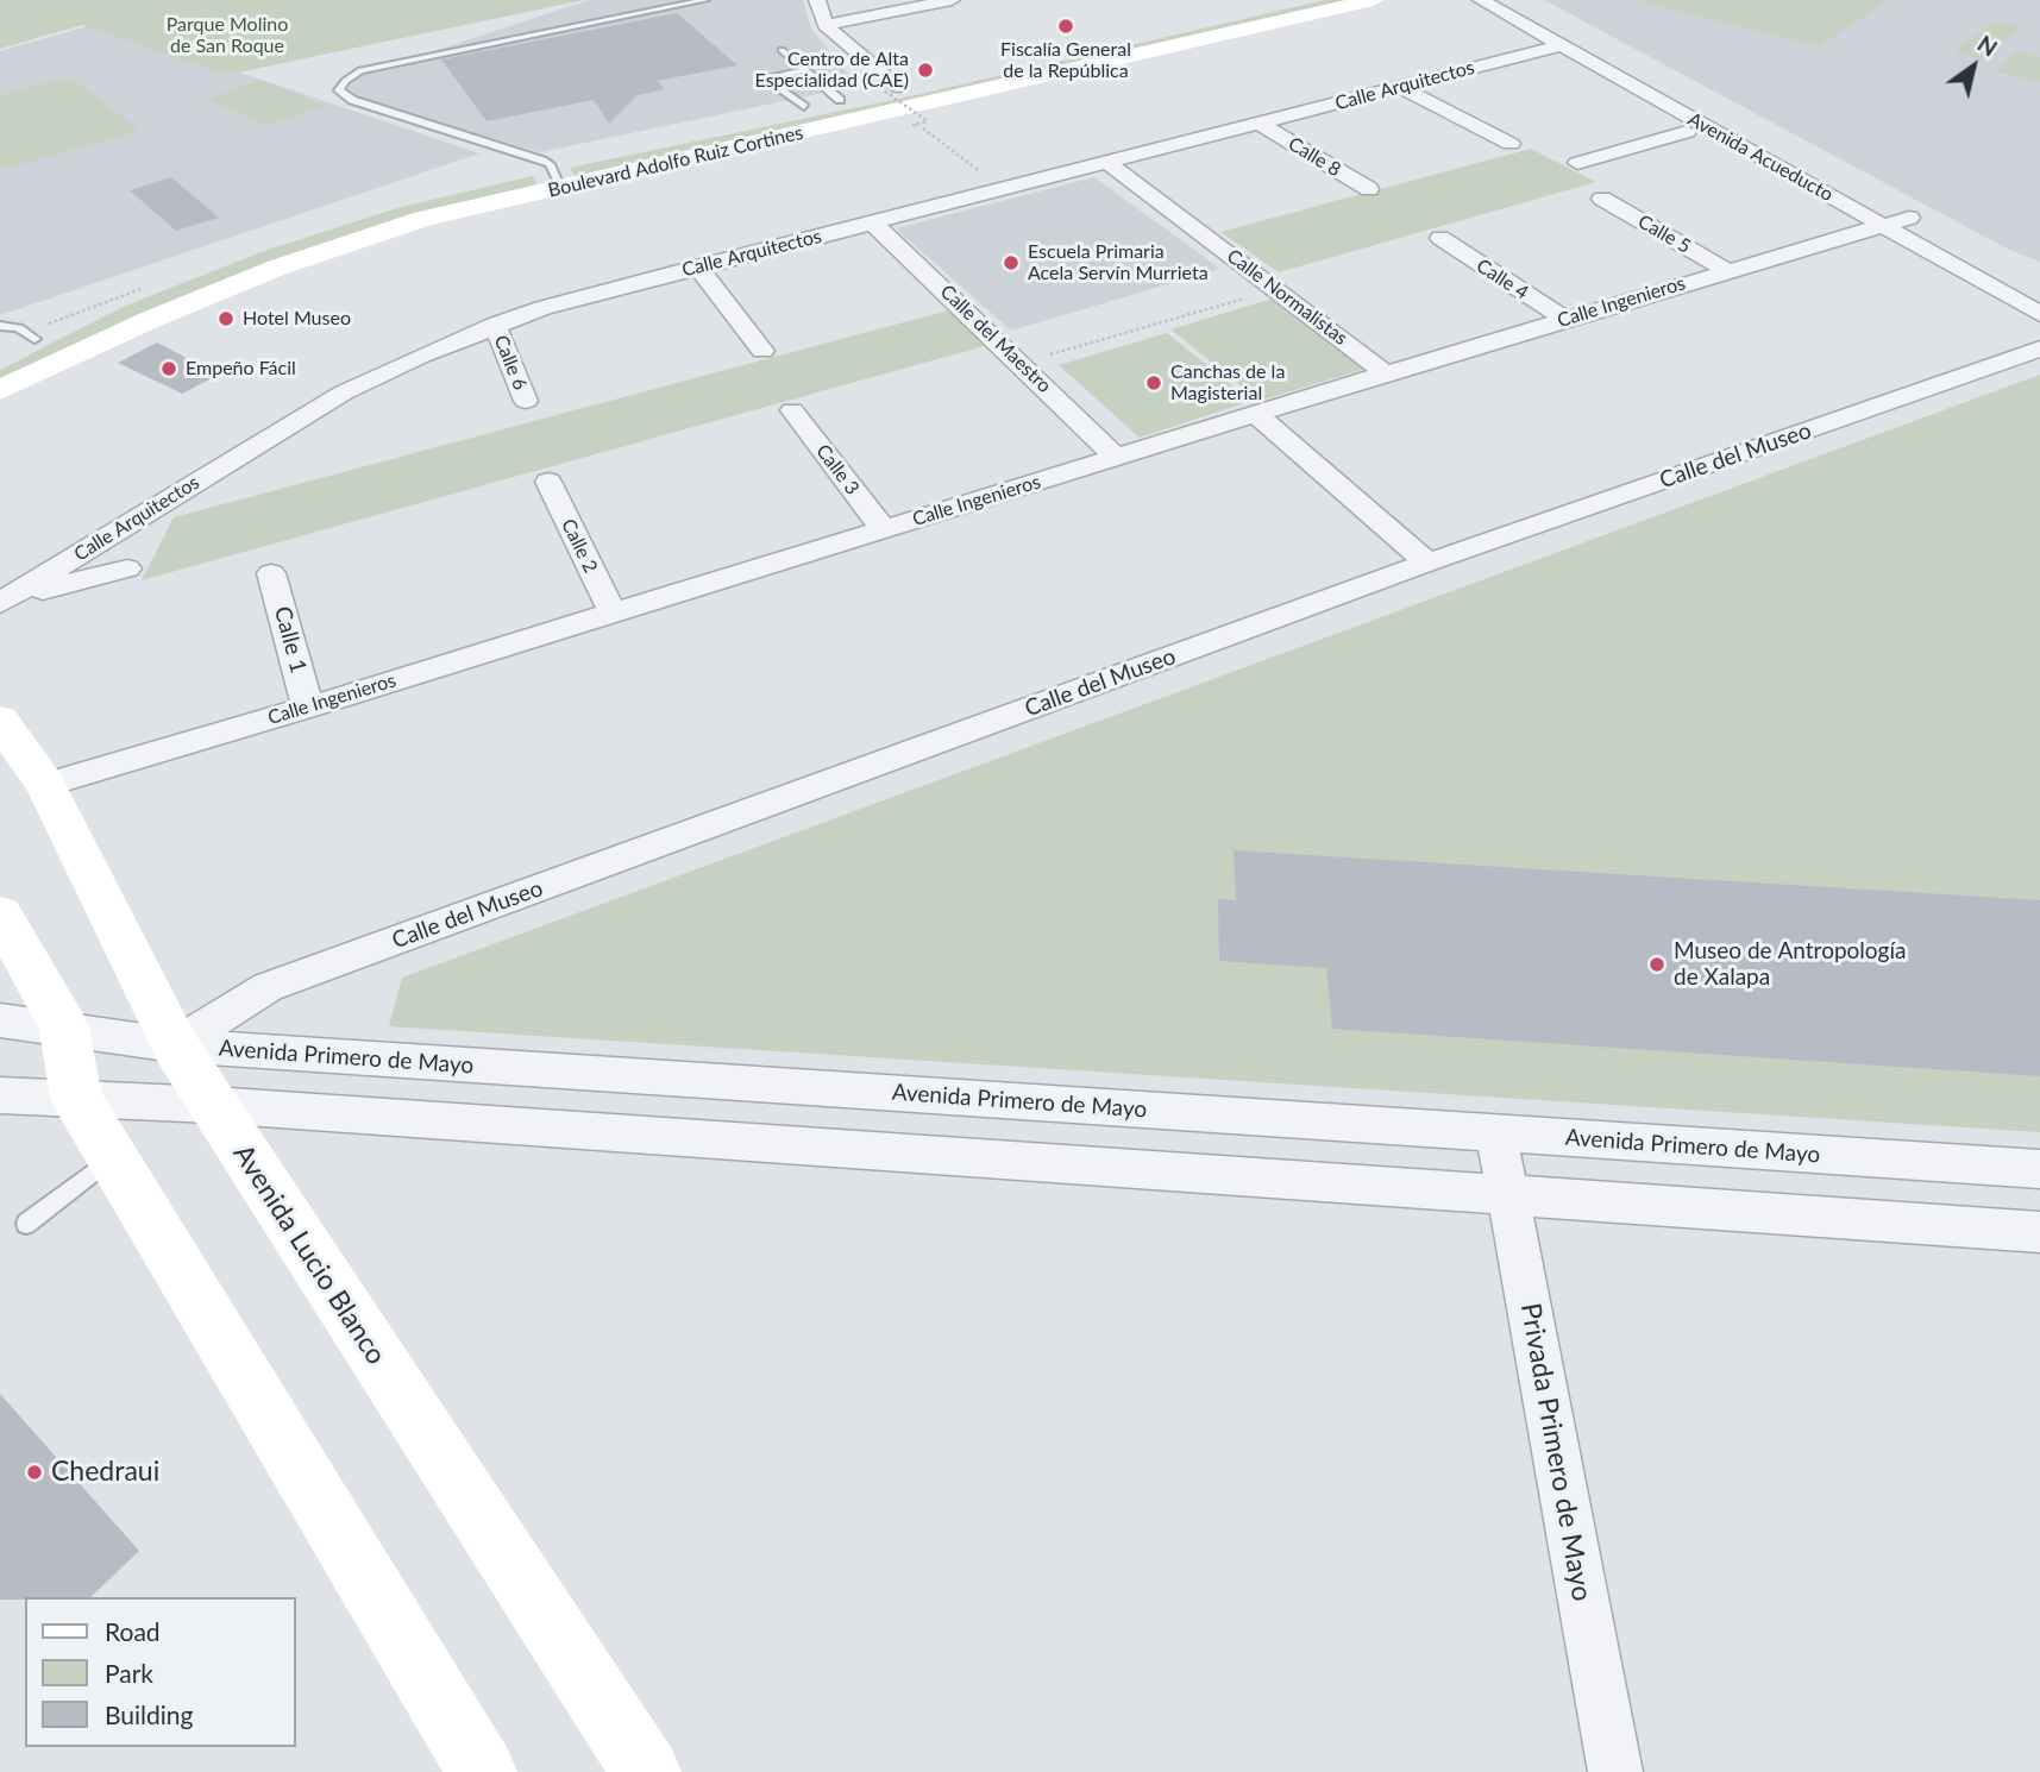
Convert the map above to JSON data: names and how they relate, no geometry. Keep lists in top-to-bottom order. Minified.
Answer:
{"streets":{"main road":["Boulevard Adolfo Ruiz Cortines","Avenida Lucio Blanco"],"street":["Calle Arquitectos","Calle 8","Avenida Acueducto","Calle 5","Calle 4","Calle Normalistas","Calle Ingenieros","Calle del Maestro","Calle 6","Calle del Museo","Calle 3","Calle 2","Calle 1","Avenida Primero de Mayo","Privada Primero de Mayo"]},"crossings":[["Calle Arquitectos","Calle 8"],["Calle Arquitectos","Avenida Acueducto"],["Calle Arquitectos","Calle Normalistas"],["Calle Arquitectos","Calle del Maestro"],["Calle Arquitectos","Calle 6"],["Avenida Acueducto","Calle Ingenieros"],["Calle 5","Calle Ingenieros"],["Calle 4","Calle Ingenieros"],["Calle Normalistas","Calle Ingenieros"],["Calle Ingenieros","Calle del Maestro"],["Calle Ingenieros","Calle 3"],["Calle Ingenieros","Calle 2"],["Calle Ingenieros","Calle 1"],["Calle Ingenieros","Avenida Lucio Blanco"],["Calle del Museo","Avenida Primero de Mayo"],["Calle del Museo","Avenida Lucio Blanco"],["Avenida Primero de Mayo","Avenida Lucio Blanco"],["Avenida Primero de Mayo","Privada Primero de Mayo"]],"parks":["Parque Molino de San Roque"],"places":["Fiscalía General de la República","Centro de Alta Especialidad (CAE)","Escuela Primaria Acela Servín Murrieta","Hotel Museo","Empeño Fácil","Canchas de la Magisterial","Museo de Antropología de Xalapa","Chedraui"],"legend":["Road","Park","Building"],"north":"top right"}
